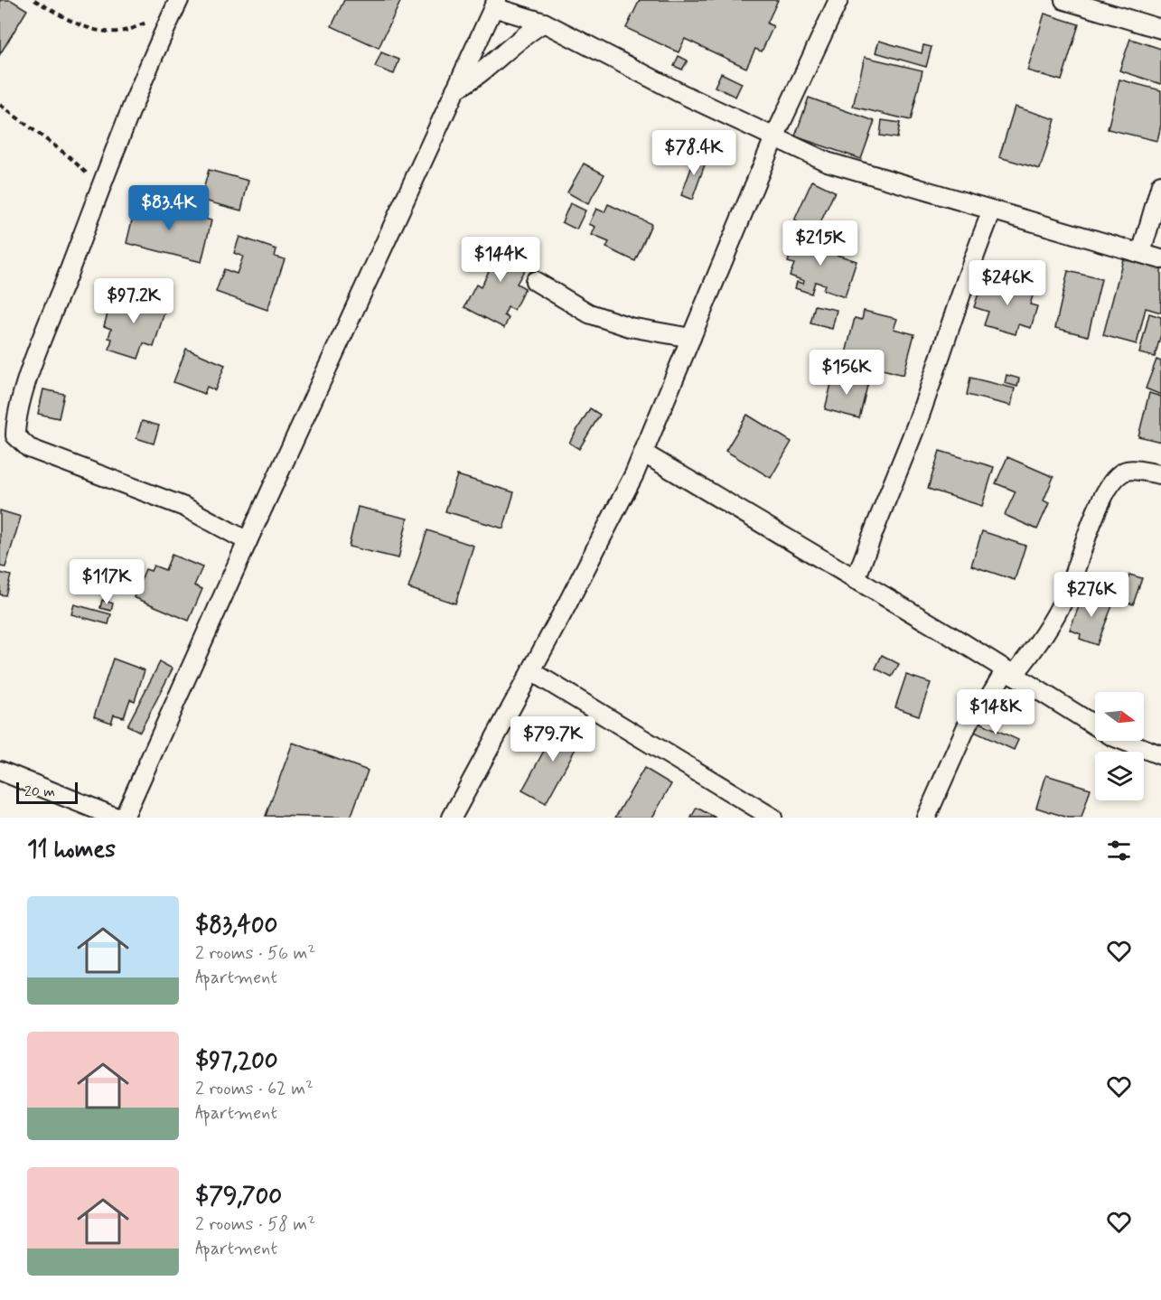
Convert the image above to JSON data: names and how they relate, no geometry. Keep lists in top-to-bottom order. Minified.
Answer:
{"scale_bar":"20 m","north":"right","page":{"price":["$78.4K","$83.4K","$215K","$144K","$246K","$97.2K","$156K","$117K","$276K","$148K","$79.7K"],"scale":"20 m","heading":"11 homes","list":[{"name":"$83,400","note":"2 rooms · 56 m² · Apartment"},{"name":"$97,200","note":"2 rooms · 62 m² · Apartment"},{"name":"$79,700","note":"2 rooms · 58 m² · Apartment"}]}}
